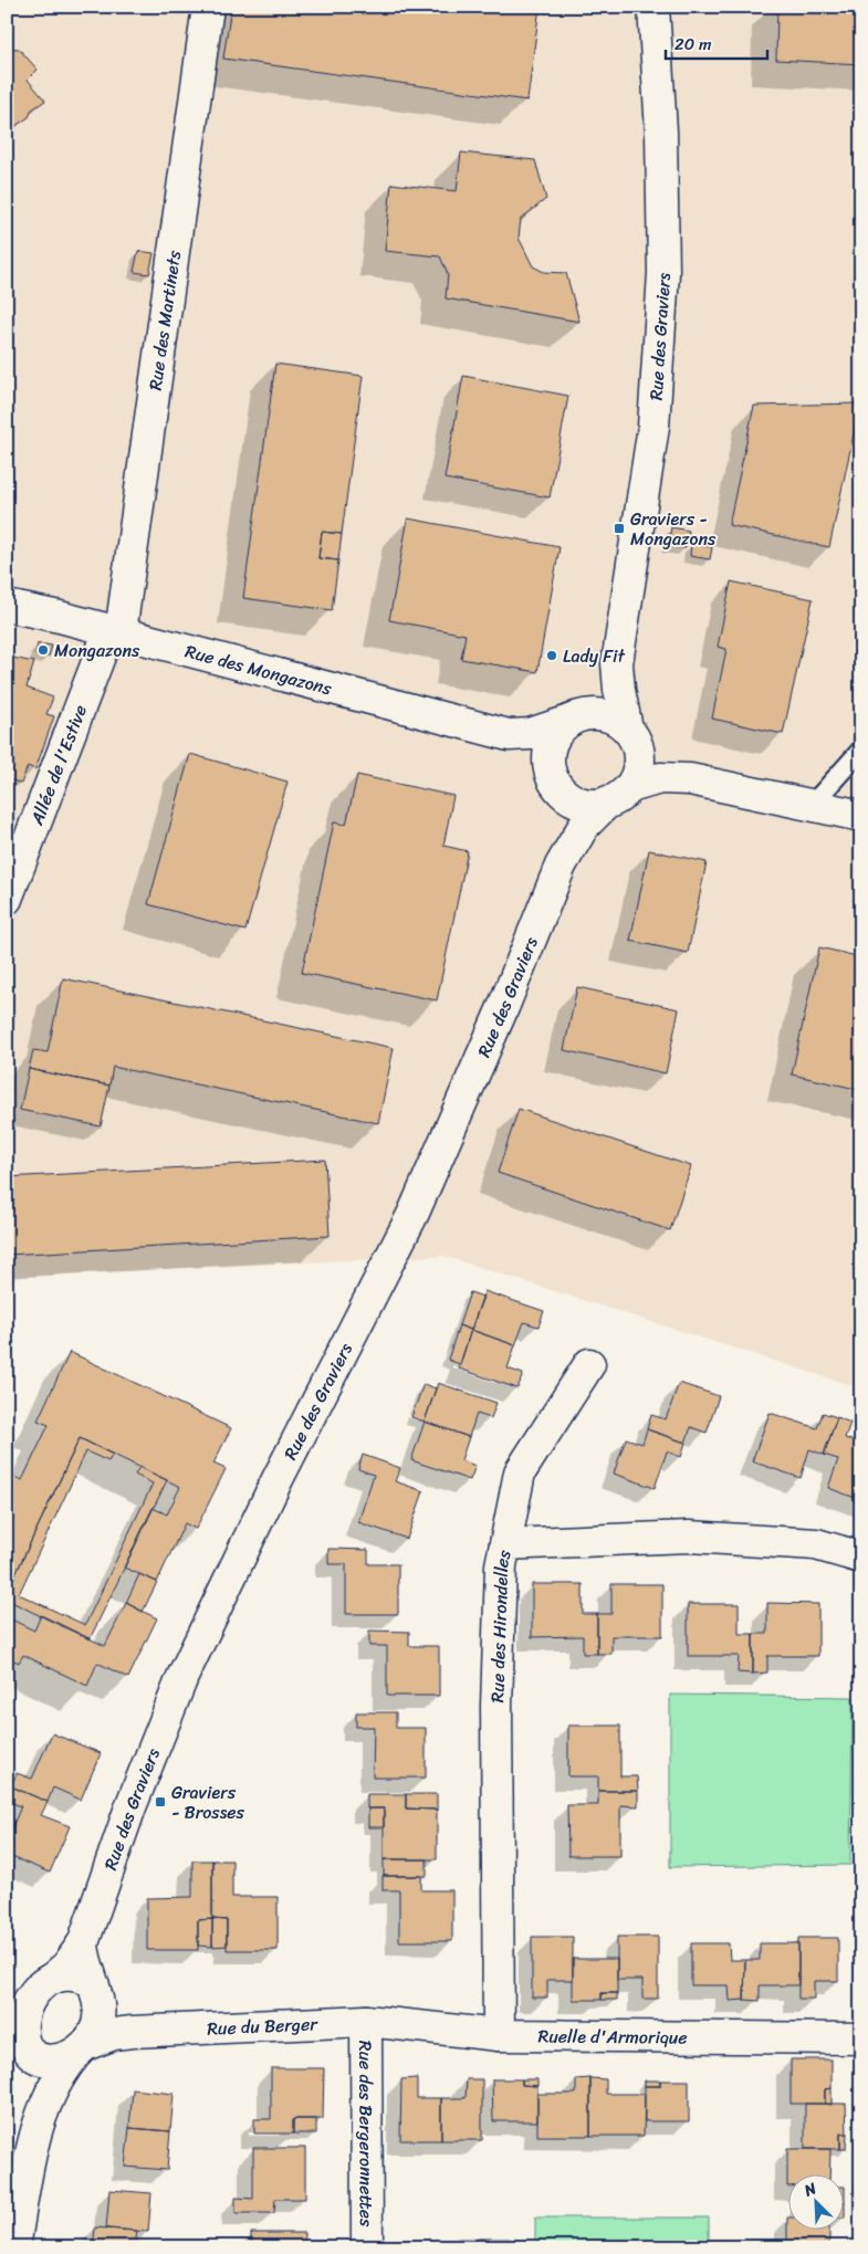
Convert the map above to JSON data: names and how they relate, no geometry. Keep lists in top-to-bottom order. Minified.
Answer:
{"streets":{"street":["Rue des Martinets","Rue des Graviers","Rue des Mongazons","Allée de l'Estive","Rue des Hirondelles","Rue du Berger","Ruelle d'Armorique","Rue des Bergeronnettes"]},"crossings":[["Rue des Martinets","Rue des Mongazons"],["Rue des Martinets","Allée de l'Estive"],["Rue des Graviers","Rue des Mongazons"],["Rue des Graviers","Rue du Berger"],["Rue des Mongazons","Allée de l'Estive"],["Rue des Hirondelles","Ruelle d'Armorique"],["Rue du Berger","Ruelle d'Armorique"],["Rue du Berger","Rue des Bergeronnettes"],["Ruelle d'Armorique","Rue des Bergeronnettes"]],"places":{"transit":["Graviers - Mongazons","Graviers - Brosses"],"other":["Mongazons","Lady Fit"]},"scale_bar":"20 m","north":"top left"}
